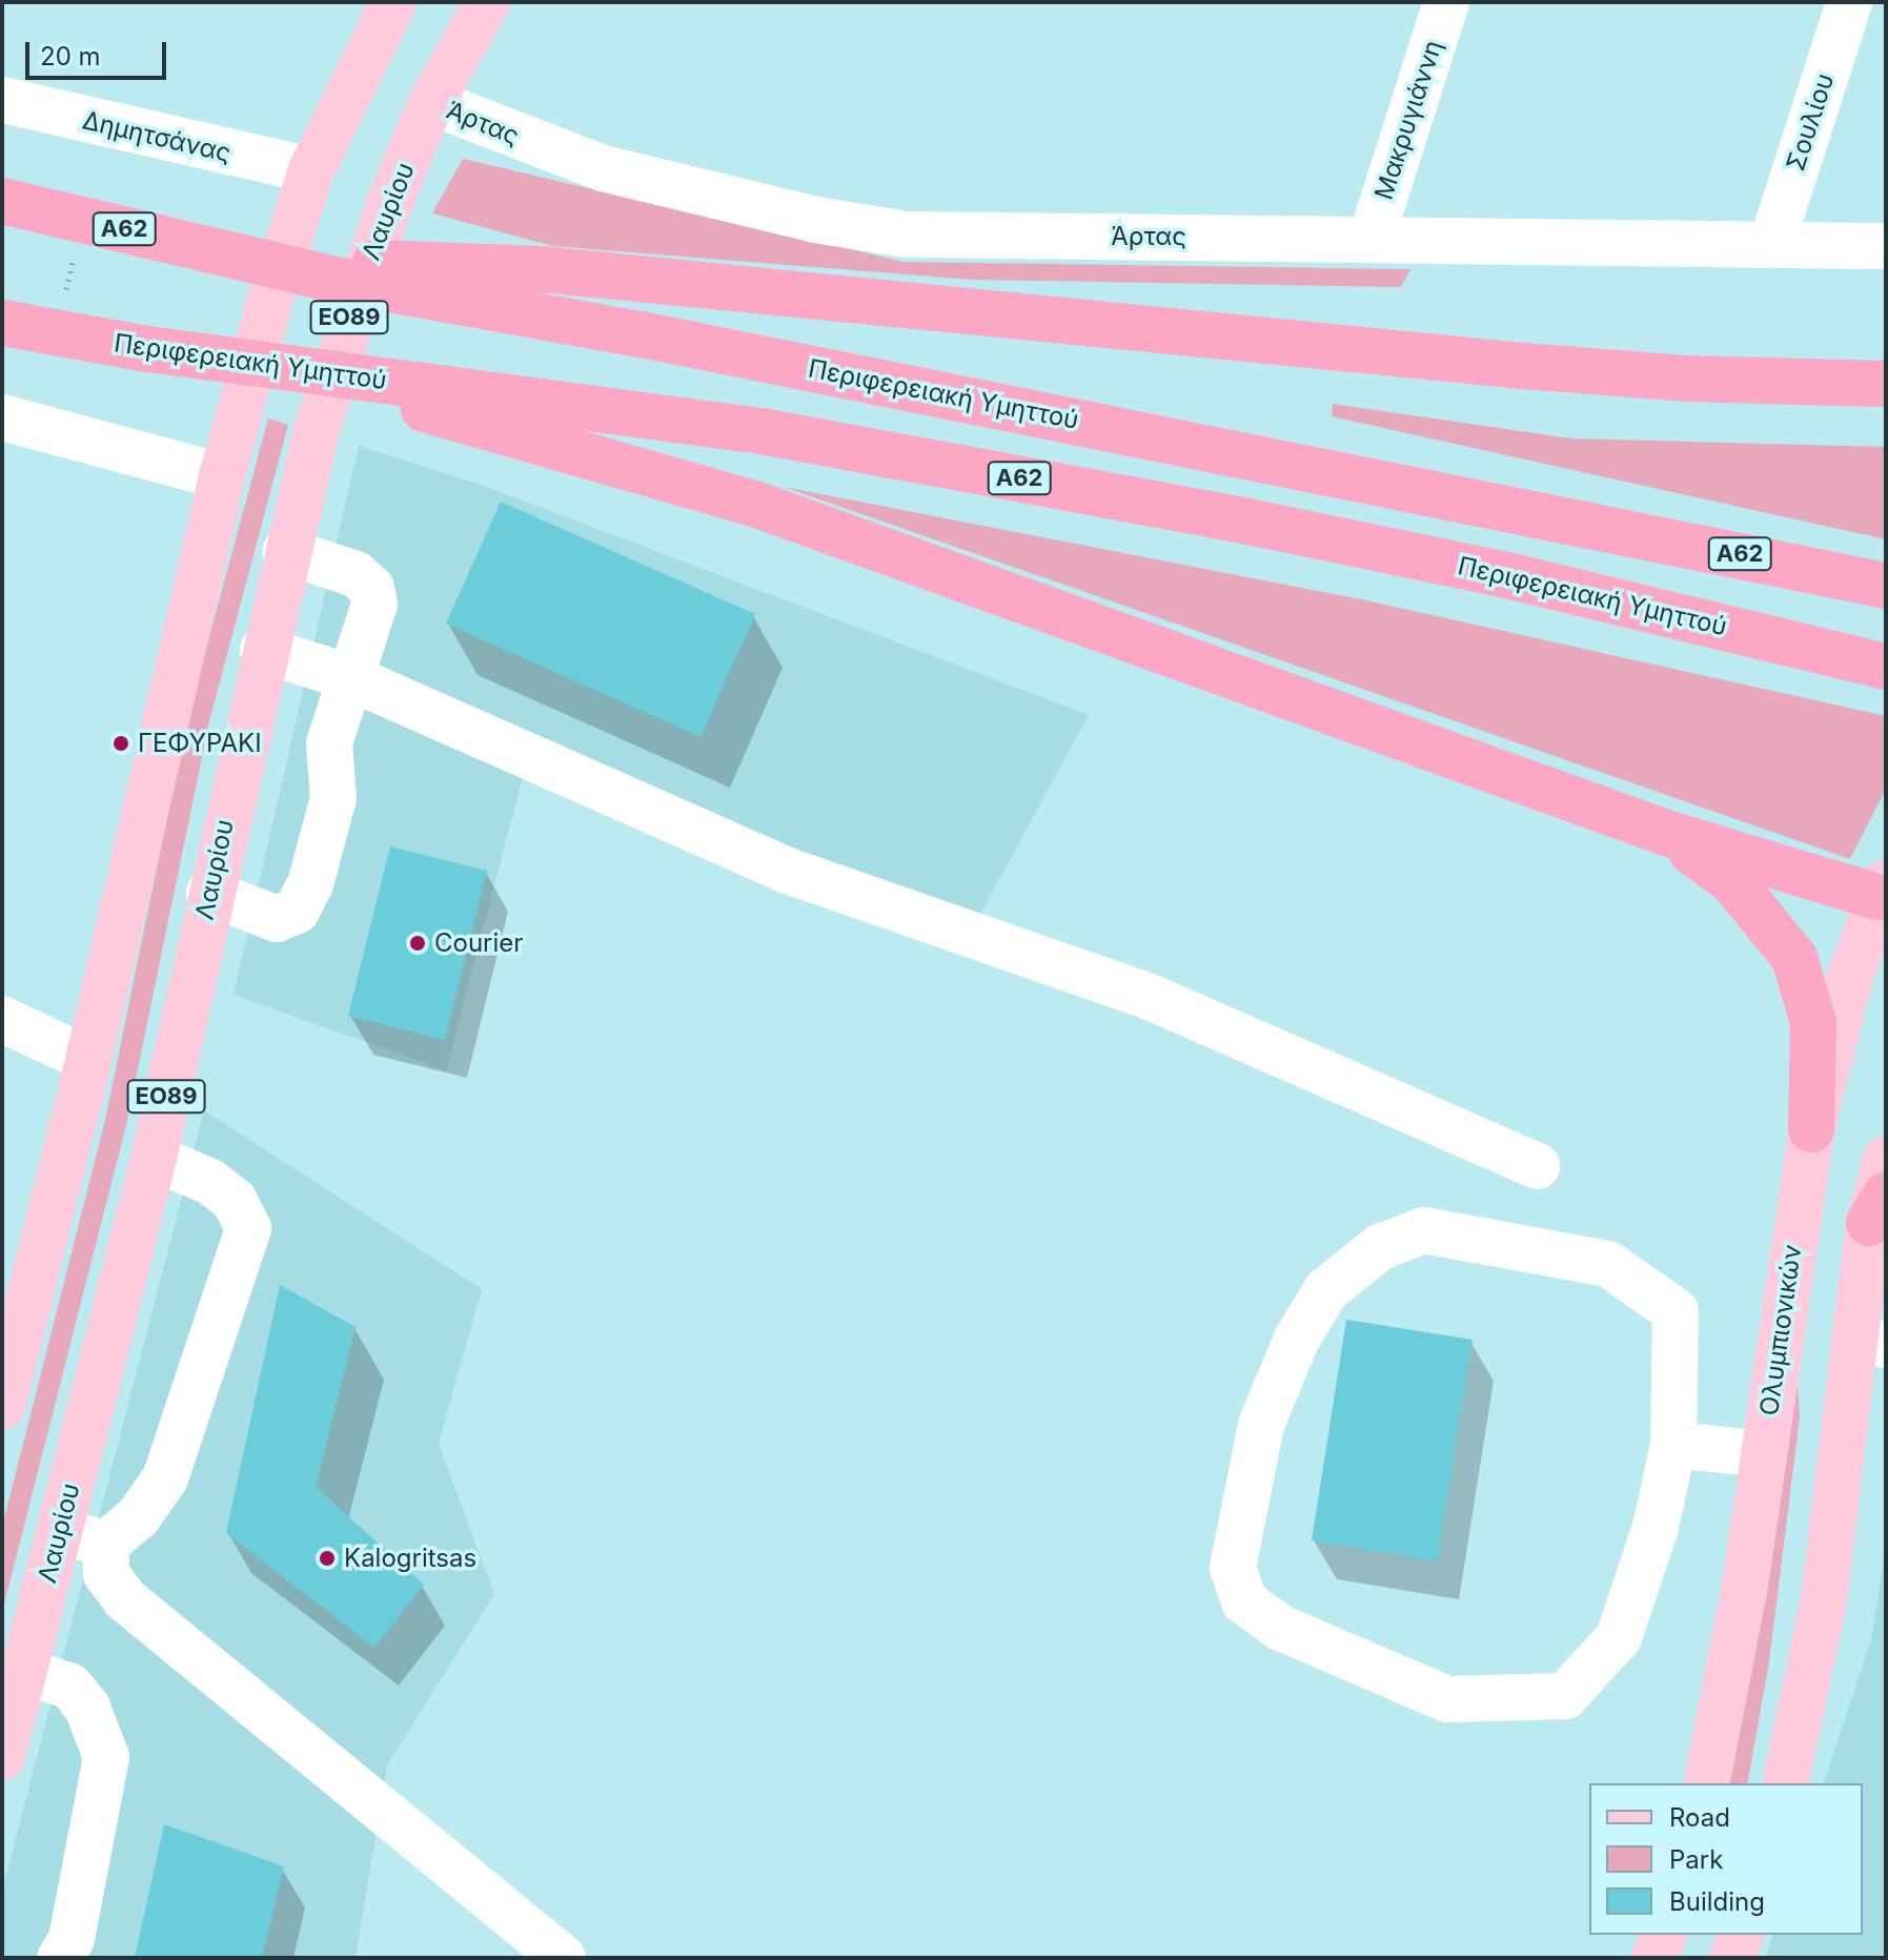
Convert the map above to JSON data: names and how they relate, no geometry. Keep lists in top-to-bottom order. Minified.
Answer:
{"streets":{"highway":["Α62","Περιφερειακή Υμηττού"],"main road":["Λαυρίου","ΕΟ89","Ολυμπιονικών"],"street":["Μακρυγιάννη","Σουλίου","Άρτας","Δημητσάνας"]},"crossings":[["Μακρυγιάννη","Άρτας"],["Σουλίου","Άρτας"],["Άρτας","Λαυρίου"],["Δημητσάνας","ΕΟ89"]],"places":["ΓΕΦΥΡΑΚΙ","Courier","Kalogritsas"],"legend":["Road","Park","Building"],"scale_bar":"20 m"}
